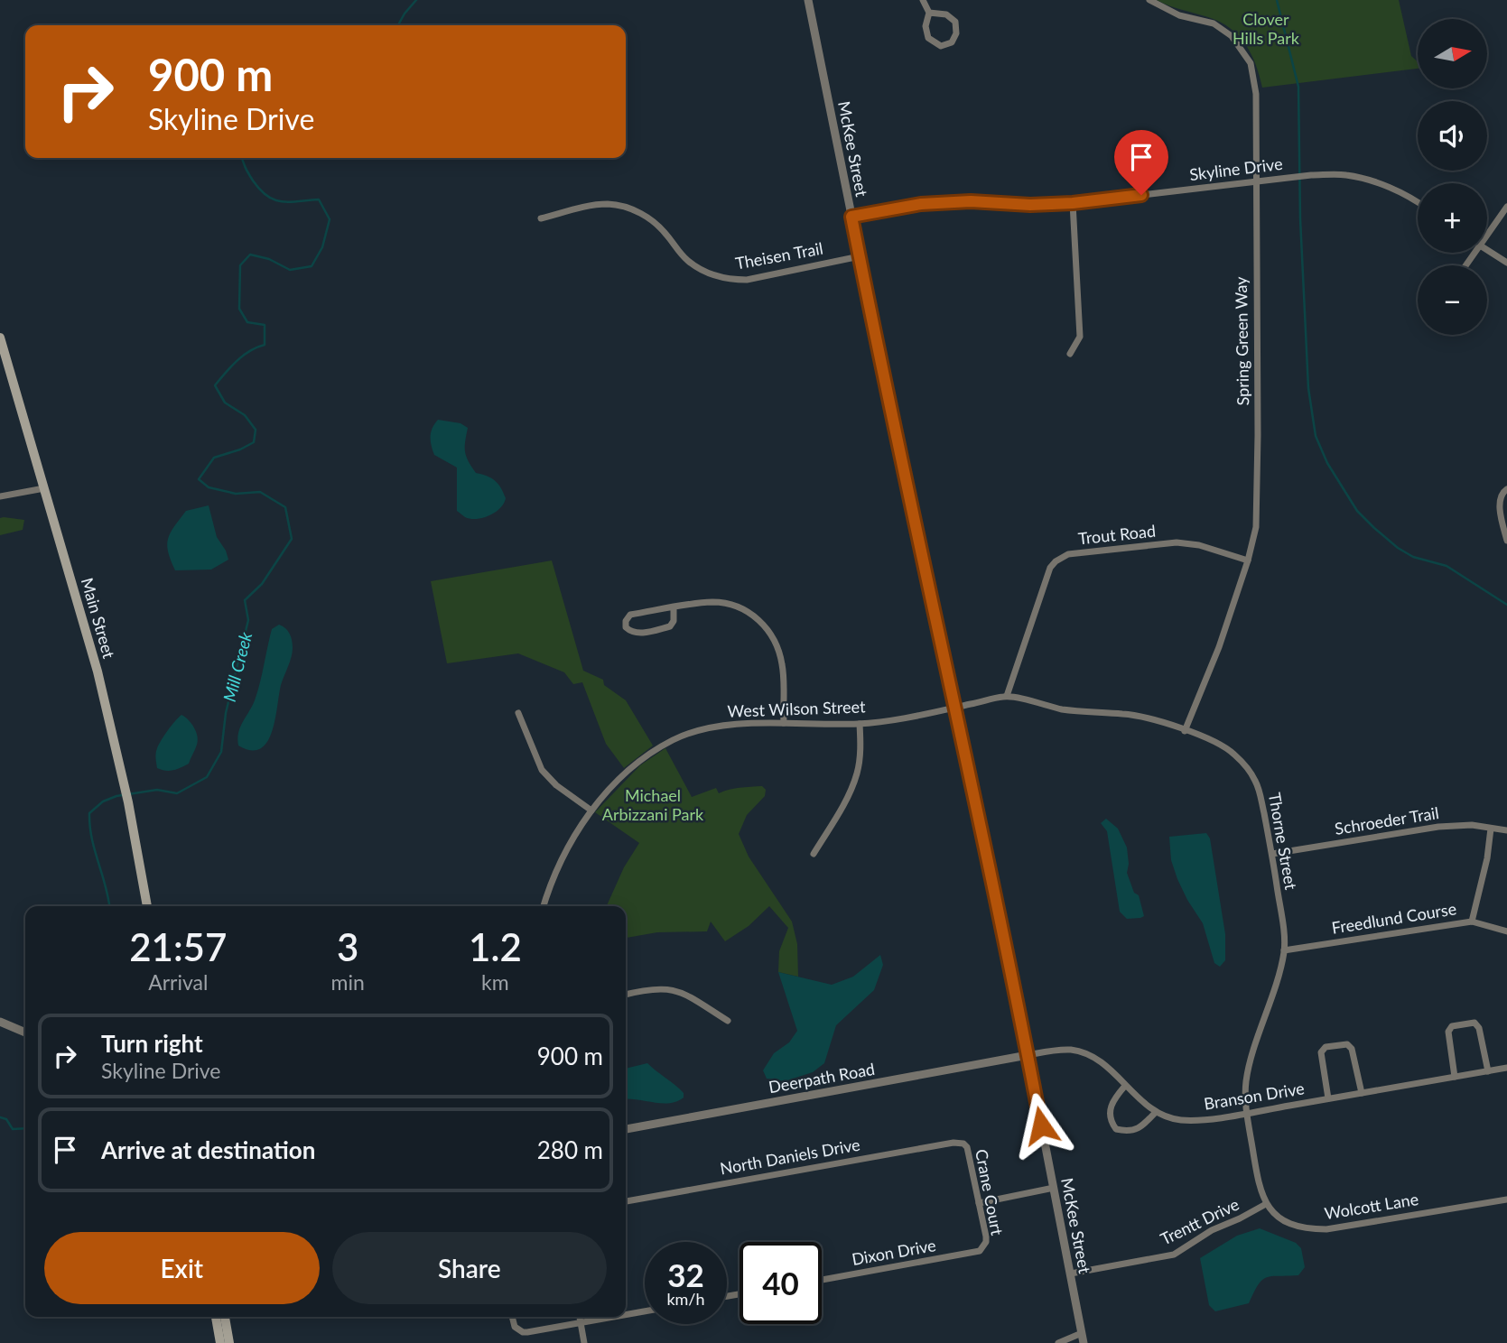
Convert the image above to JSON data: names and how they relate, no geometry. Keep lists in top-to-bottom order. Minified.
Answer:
{"streets":{"main road":["Main Street"],"street":["McKee Street","Skyline Drive","Theisen Trail","Spring Green Way","Trout Road","West Wilson Street","Schroeder Trail","Thorne Street","Freedlund Course","Deerpath Road","Branson Drive","North Daniels Drive","Crane Court","Wolcott Lane","Trentt Drive","Dixon Drive"]},"crossings":[["McKee Street","Skyline Drive"],["McKee Street","Theisen Trail"],["McKee Street","West Wilson Street"],["McKee Street","Thorne Street"],["McKee Street","Deerpath Road"],["McKee Street","Branson Drive"],["McKee Street","Trentt Drive"],["Skyline Drive","Spring Green Way"],["Spring Green Way","Trout Road"],["Spring Green Way","Thorne Street"],["Trout Road","Thorne Street"],["West Wilson Street","Thorne Street"],["Schroeder Trail","Thorne Street"],["Thorne Street","Freedlund Course"],["Thorne Street","Branson Drive"],["Deerpath Road","Branson Drive"],["North Daniels Drive","Crane Court"],["Crane Court","Dixon Drive"],["Wolcott Lane","Trentt Drive"]],"water":["Mill Creek"],"parks":["Clover Hills Park","Michael Arbizzani Park"],"north":"right","page":{"map_buttons":["+","−"],"turn":["900 m","Skyline Drive"],"eta":["21:57","Arrival","3","min","1.2","km"],"list":[{"name":"Turn right","note":"Skyline Drive","value":"900 m"},{"name":"Arrive at destination","value":"280 m"}],"buttons":["Exit","Share"],"speed":"32 km/h","limit":"40"}}
